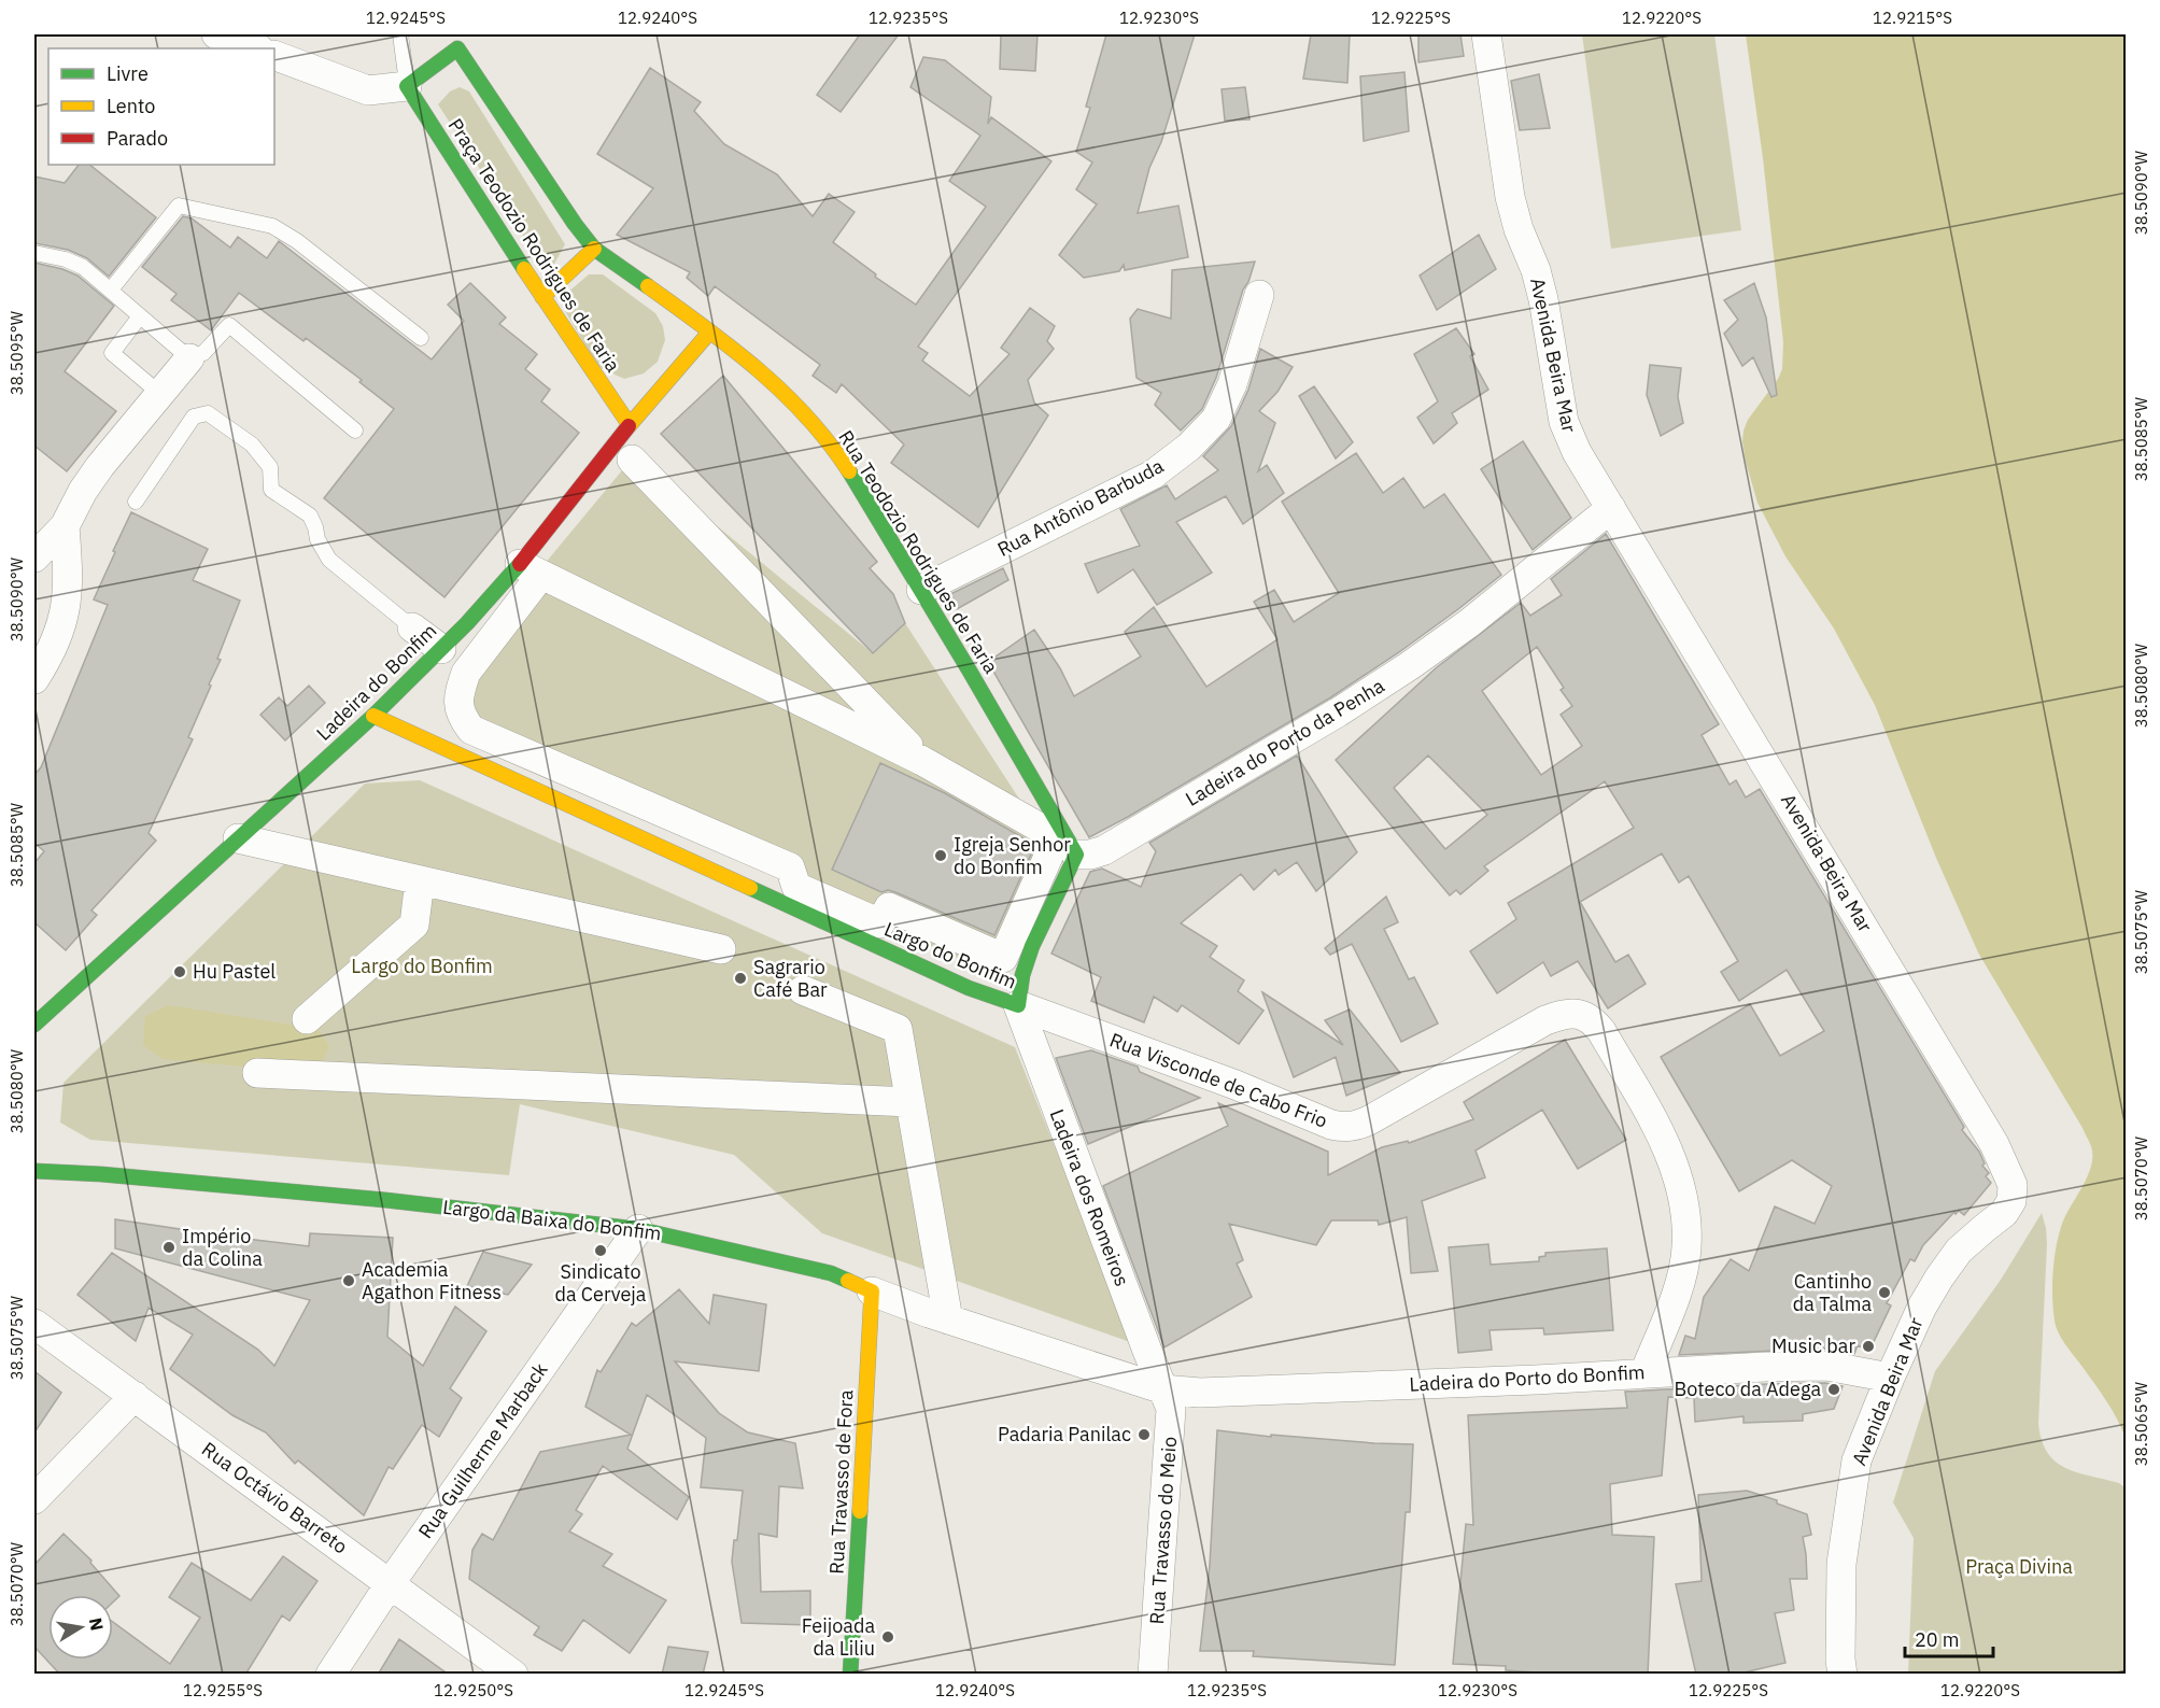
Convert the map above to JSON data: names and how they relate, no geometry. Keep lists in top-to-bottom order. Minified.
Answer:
{"streets":{"street":["Praça Teodozio Rodrigues de Faria","Avenida Beira Mar","Rua Antônio Barbuda","Rua Teodozio Rodrigues de Faria","Ladeira do Bonfim","Ladeira do Porto da Penha","Largo do Bonfim","Rua Visconde de Cabo Frio","Ladeira dos Romeiros","Largo da Baixa do Bonfim","Ladeira do Porto do Bonfim","Rua Guilherme Marback","Rua Travasso de Fora","Rua Octávio Barreto","Rua Travasso do Meio"]},"crossings":[["Praça Teodozio Rodrigues de Faria","Ladeira do Bonfim"],["Avenida Beira Mar","Ladeira do Porto da Penha"],["Avenida Beira Mar","Ladeira do Porto do Bonfim"],["Rua Antônio Barbuda","Rua Teodozio Rodrigues de Faria"],["Rua Teodozio Rodrigues de Faria","Ladeira do Bonfim"],["Rua Teodozio Rodrigues de Faria","Ladeira do Porto da Penha"],["Ladeira do Bonfim","Largo do Bonfim"],["Largo do Bonfim","Rua Visconde de Cabo Frio"],["Largo do Bonfim","Ladeira dos Romeiros"],["Rua Visconde de Cabo Frio","Ladeira dos Romeiros"],["Rua Visconde de Cabo Frio","Ladeira do Porto do Bonfim"],["Ladeira dos Romeiros","Largo da Baixa do Bonfim"],["Ladeira dos Romeiros","Ladeira do Porto do Bonfim"],["Ladeira dos Romeiros","Rua Travasso do Meio"],["Largo da Baixa do Bonfim","Ladeira do Porto do Bonfim"],["Largo da Baixa do Bonfim","Rua Guilherme Marback"],["Largo da Baixa do Bonfim","Rua Travasso de Fora"],["Largo da Baixa do Bonfim","Rua Travasso do Meio"],["Ladeira do Porto do Bonfim","Rua Travasso do Meio"],["Rua Guilherme Marback","Rua Octávio Barreto"]],"parks":["Largo do Bonfim","Praça Divina"],"places":["Igreja Senhor do Bonfim","Hu Pastel","Sagrario Café Bar","Império da Colina","Sindicato da Cerveja","Academia Agathon Fitness","Cantinho da Talma","Music bar","Boteco da Adega","Padaria Panilac","Feijoada da Liliu"],"legend":["Livre","Lento","Parado"],"scale_bar":"20 m","north":"right","coordinates":["12.9245°S","12.9240°S","12.9235°S","12.9230°S","12.9225°S","12.9220°S","12.9215°S","38.5090°W","38.5095°W","38.5085°W","38.5080°W","38.5075°W","38.5070°W","38.5065°W","12.9255°S","12.9250°S"]}
